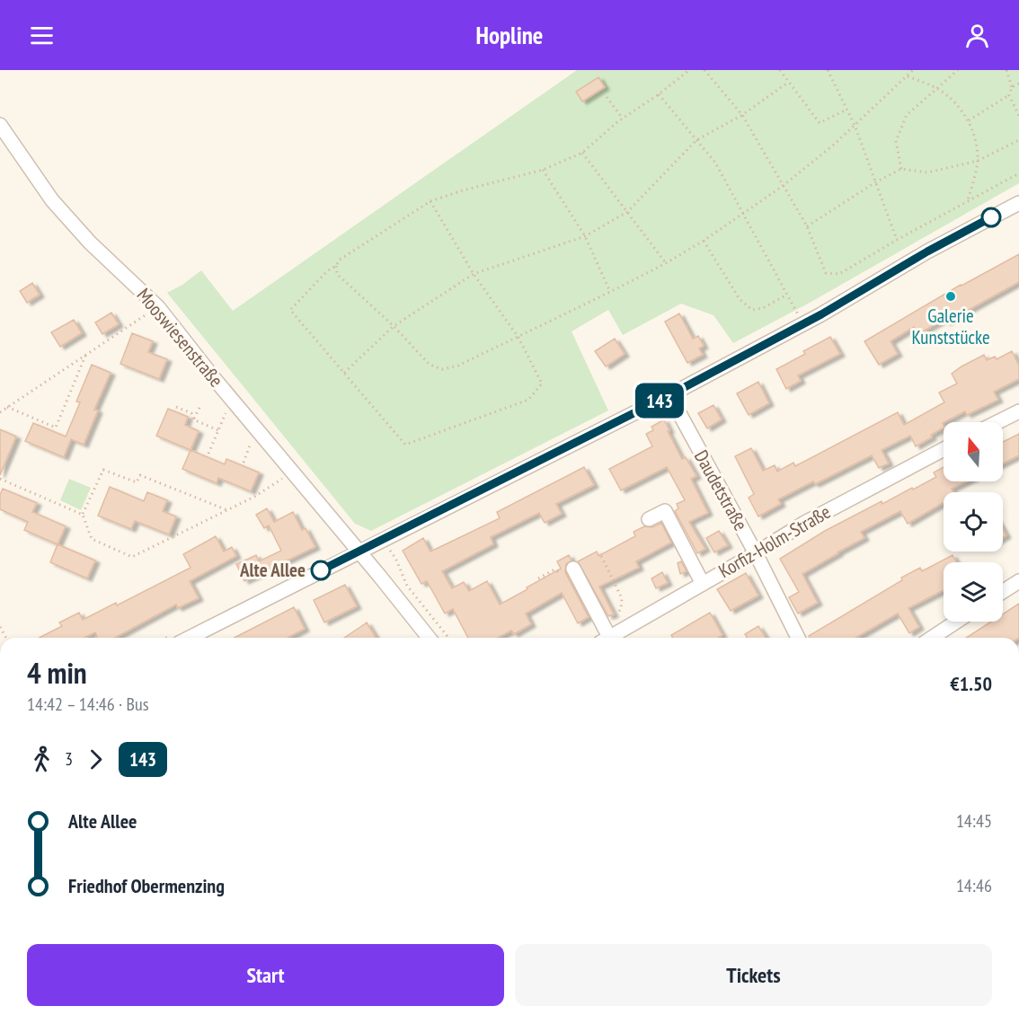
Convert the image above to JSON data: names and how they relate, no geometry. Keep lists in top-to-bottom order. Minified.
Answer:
{"streets":{"street":["Mooswiesenstraße","Daudetstraße","Korfiz-Holm-Straße"]},"crossings":[["Daudetstraße","Korfiz-Holm-Straße"]],"places":["Galerie Kunststücke","Alte Allee"],"lines":["bus line 143"],"north":"top","page":{"header":"Hopline","on_map":"143","heading":["4 min","14:42 – 14:46 · Bus","€1.50"],"legs":["3","143"],"list":[{"name":"Alte Allee","value":"14:45"},{"name":"Friedhof Obermenzing","value":"14:46"}],"buttons":["Start","Tickets"]}}
